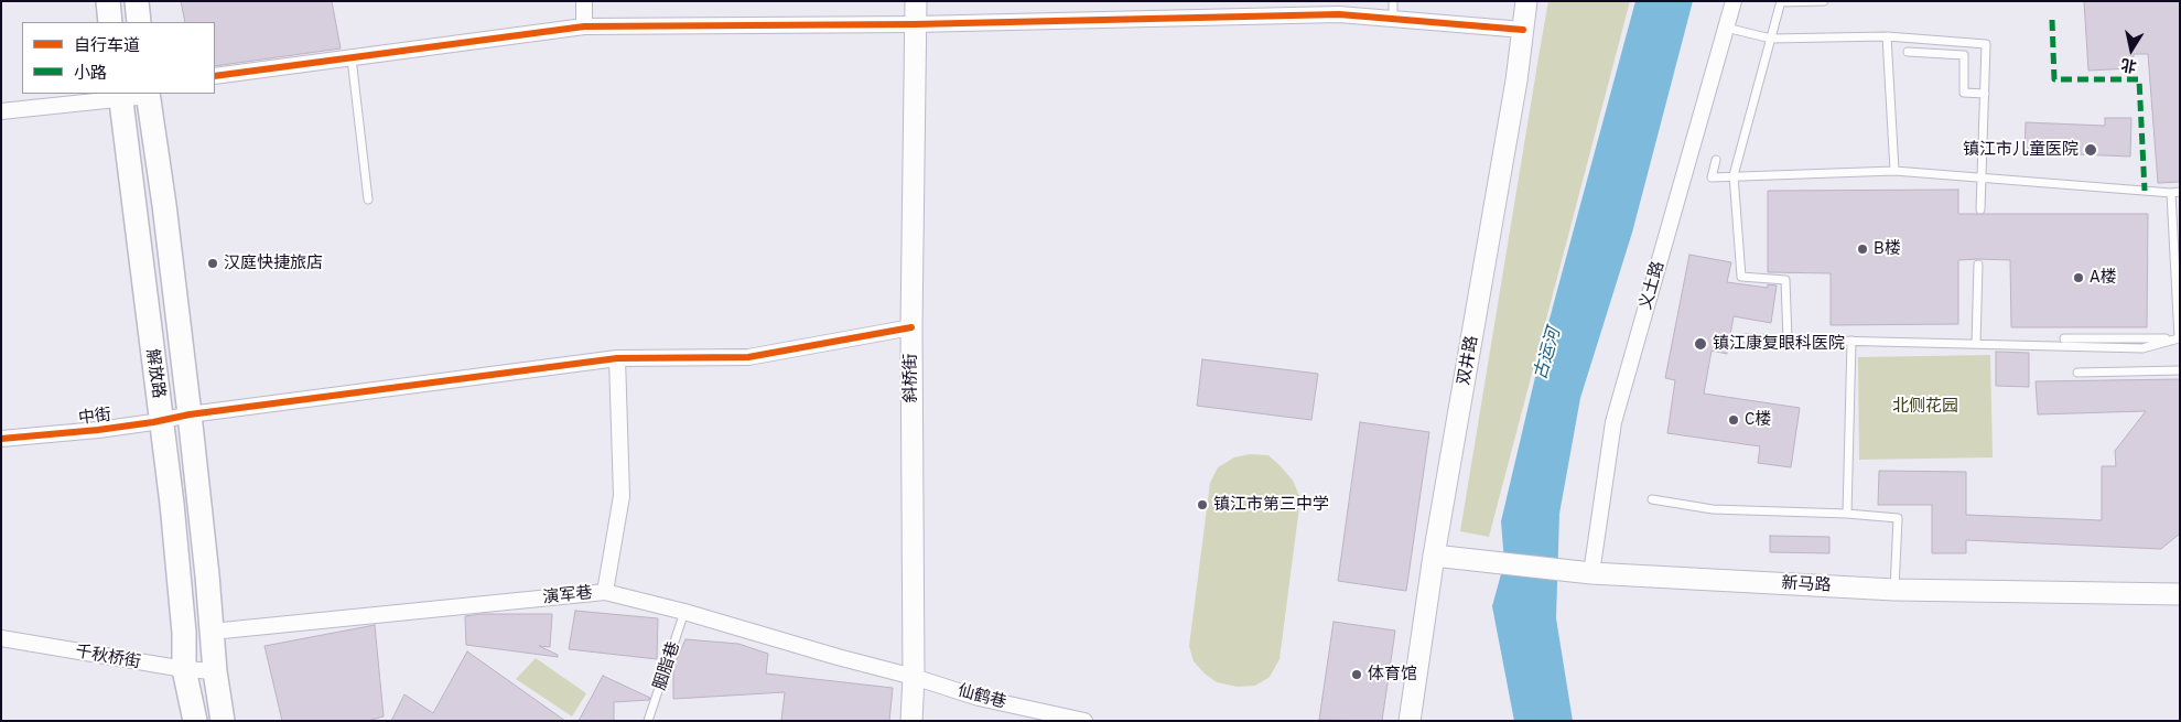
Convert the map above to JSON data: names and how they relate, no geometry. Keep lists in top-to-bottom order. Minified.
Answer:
{"streets":{"main road":["解放路"],"street":["义土路","双井路","斜桥街","中街","新马路","演军巷","千秋桥街","仙鹤巷"],"lane":["胭脂巷"]},"crossings":[["义土路","新马路"],["双井路","新马路"],["解放路","中街"],["解放路","演军巷"],["解放路","千秋桥街"],["斜桥街","中街"],["斜桥街","演军巷"],["斜桥街","仙鹤巷"],["演军巷","胭脂巷"],["演军巷","仙鹤巷"]],"water":["古运河"],"parks":["北侧花园"],"places":["镇江市儿童医院","B楼","汉庭快捷旅店","A楼","镇江康复眼科医院","C楼","镇江市第三中学","体育馆"],"legend":["自行车道","小路"],"north":"bottom"}
